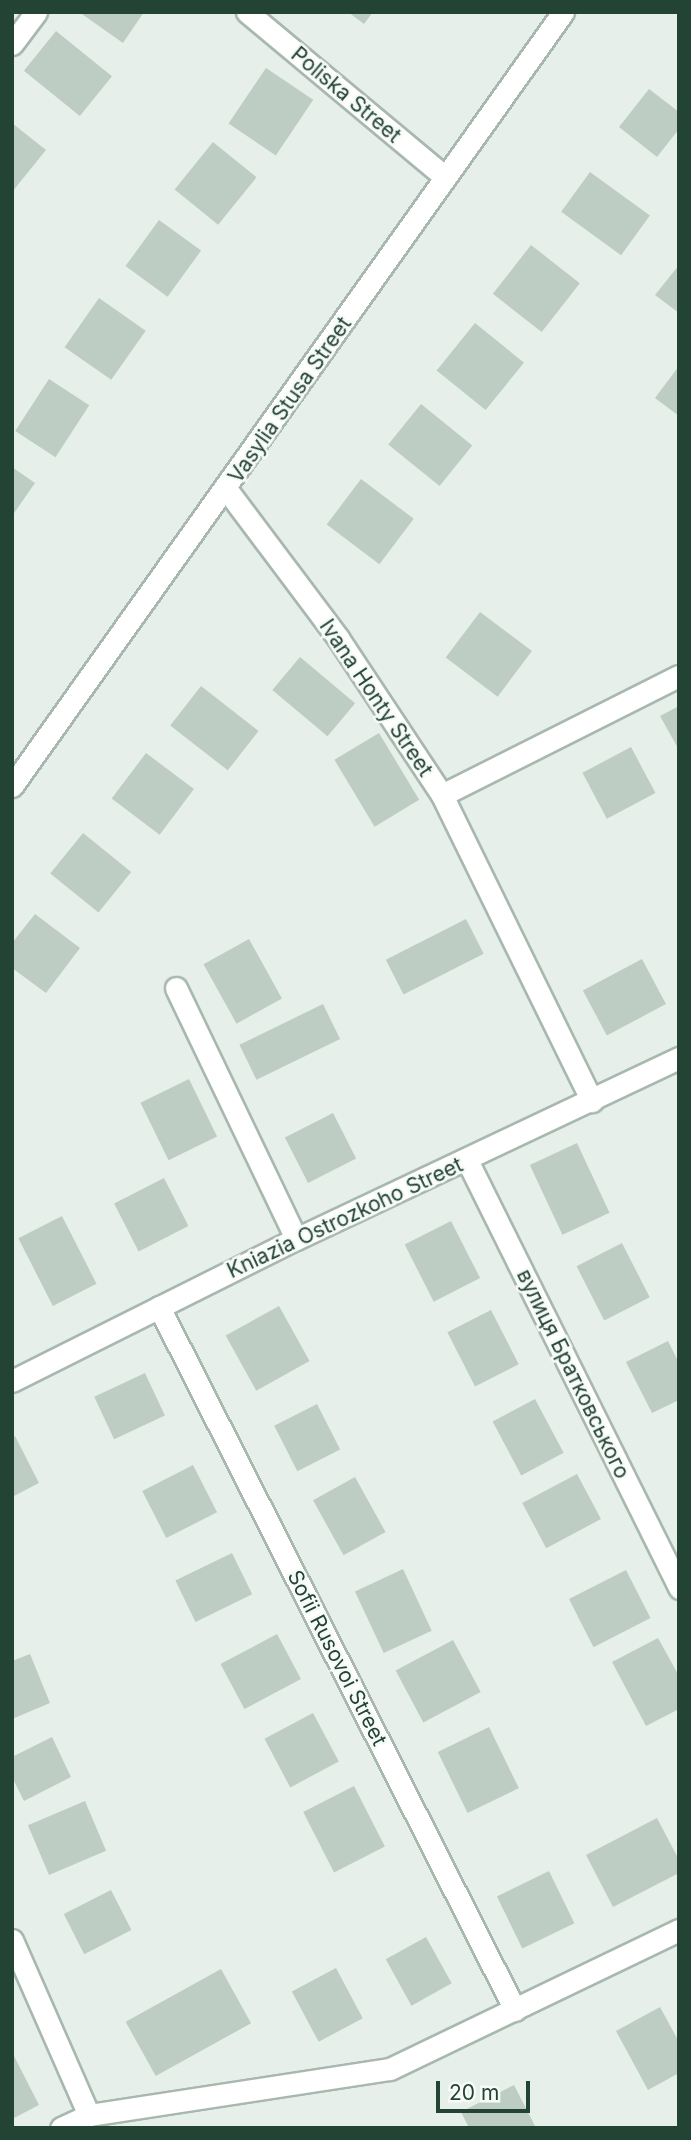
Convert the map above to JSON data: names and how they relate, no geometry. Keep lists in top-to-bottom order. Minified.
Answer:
{"streets":{"street":["Poliska Street","Vasylia Stusa Street","Ivana Honty Street","Kniazia Ostrozkoho Street","вулиця Братковського","Sofii Rusovoi Street"]},"crossings":[["Poliska Street","Vasylia Stusa Street"],["Vasylia Stusa Street","Ivana Honty Street"],["Kniazia Ostrozkoho Street","вулиця Братковського"],["Kniazia Ostrozkoho Street","Sofii Rusovoi Street"]],"scale_bar":"20 m"}
